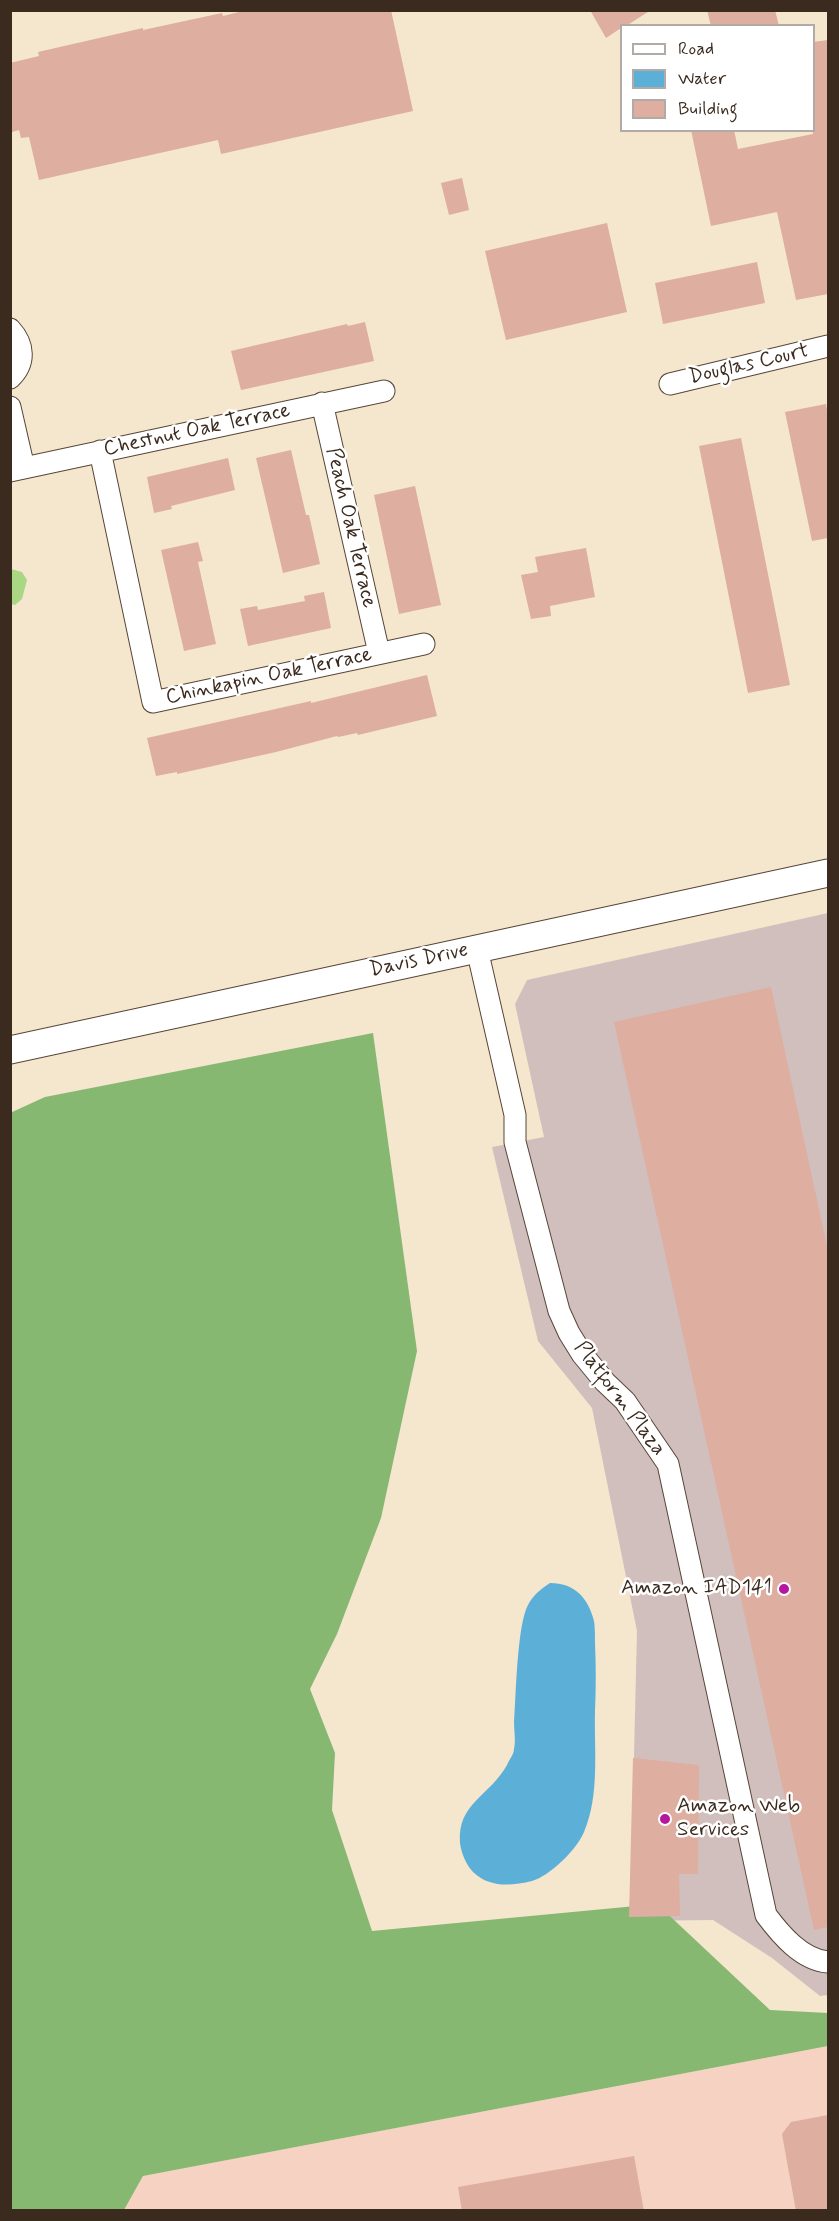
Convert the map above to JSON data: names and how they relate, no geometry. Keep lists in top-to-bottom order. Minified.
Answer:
{"streets":{"street":["Douglas Court","Chestnut Oak Terrace","Peach Oak Terrace","Chinkapin Oak Terrace","Davis Drive","Platform Plaza"]},"crossings":[["Chestnut Oak Terrace","Peach Oak Terrace"],["Chestnut Oak Terrace","Chinkapin Oak Terrace"],["Peach Oak Terrace","Chinkapin Oak Terrace"],["Davis Drive","Platform Plaza"]],"places":["Amazon IAD141","Amazon Web Services"],"legend":["Road","Water","Building"]}
